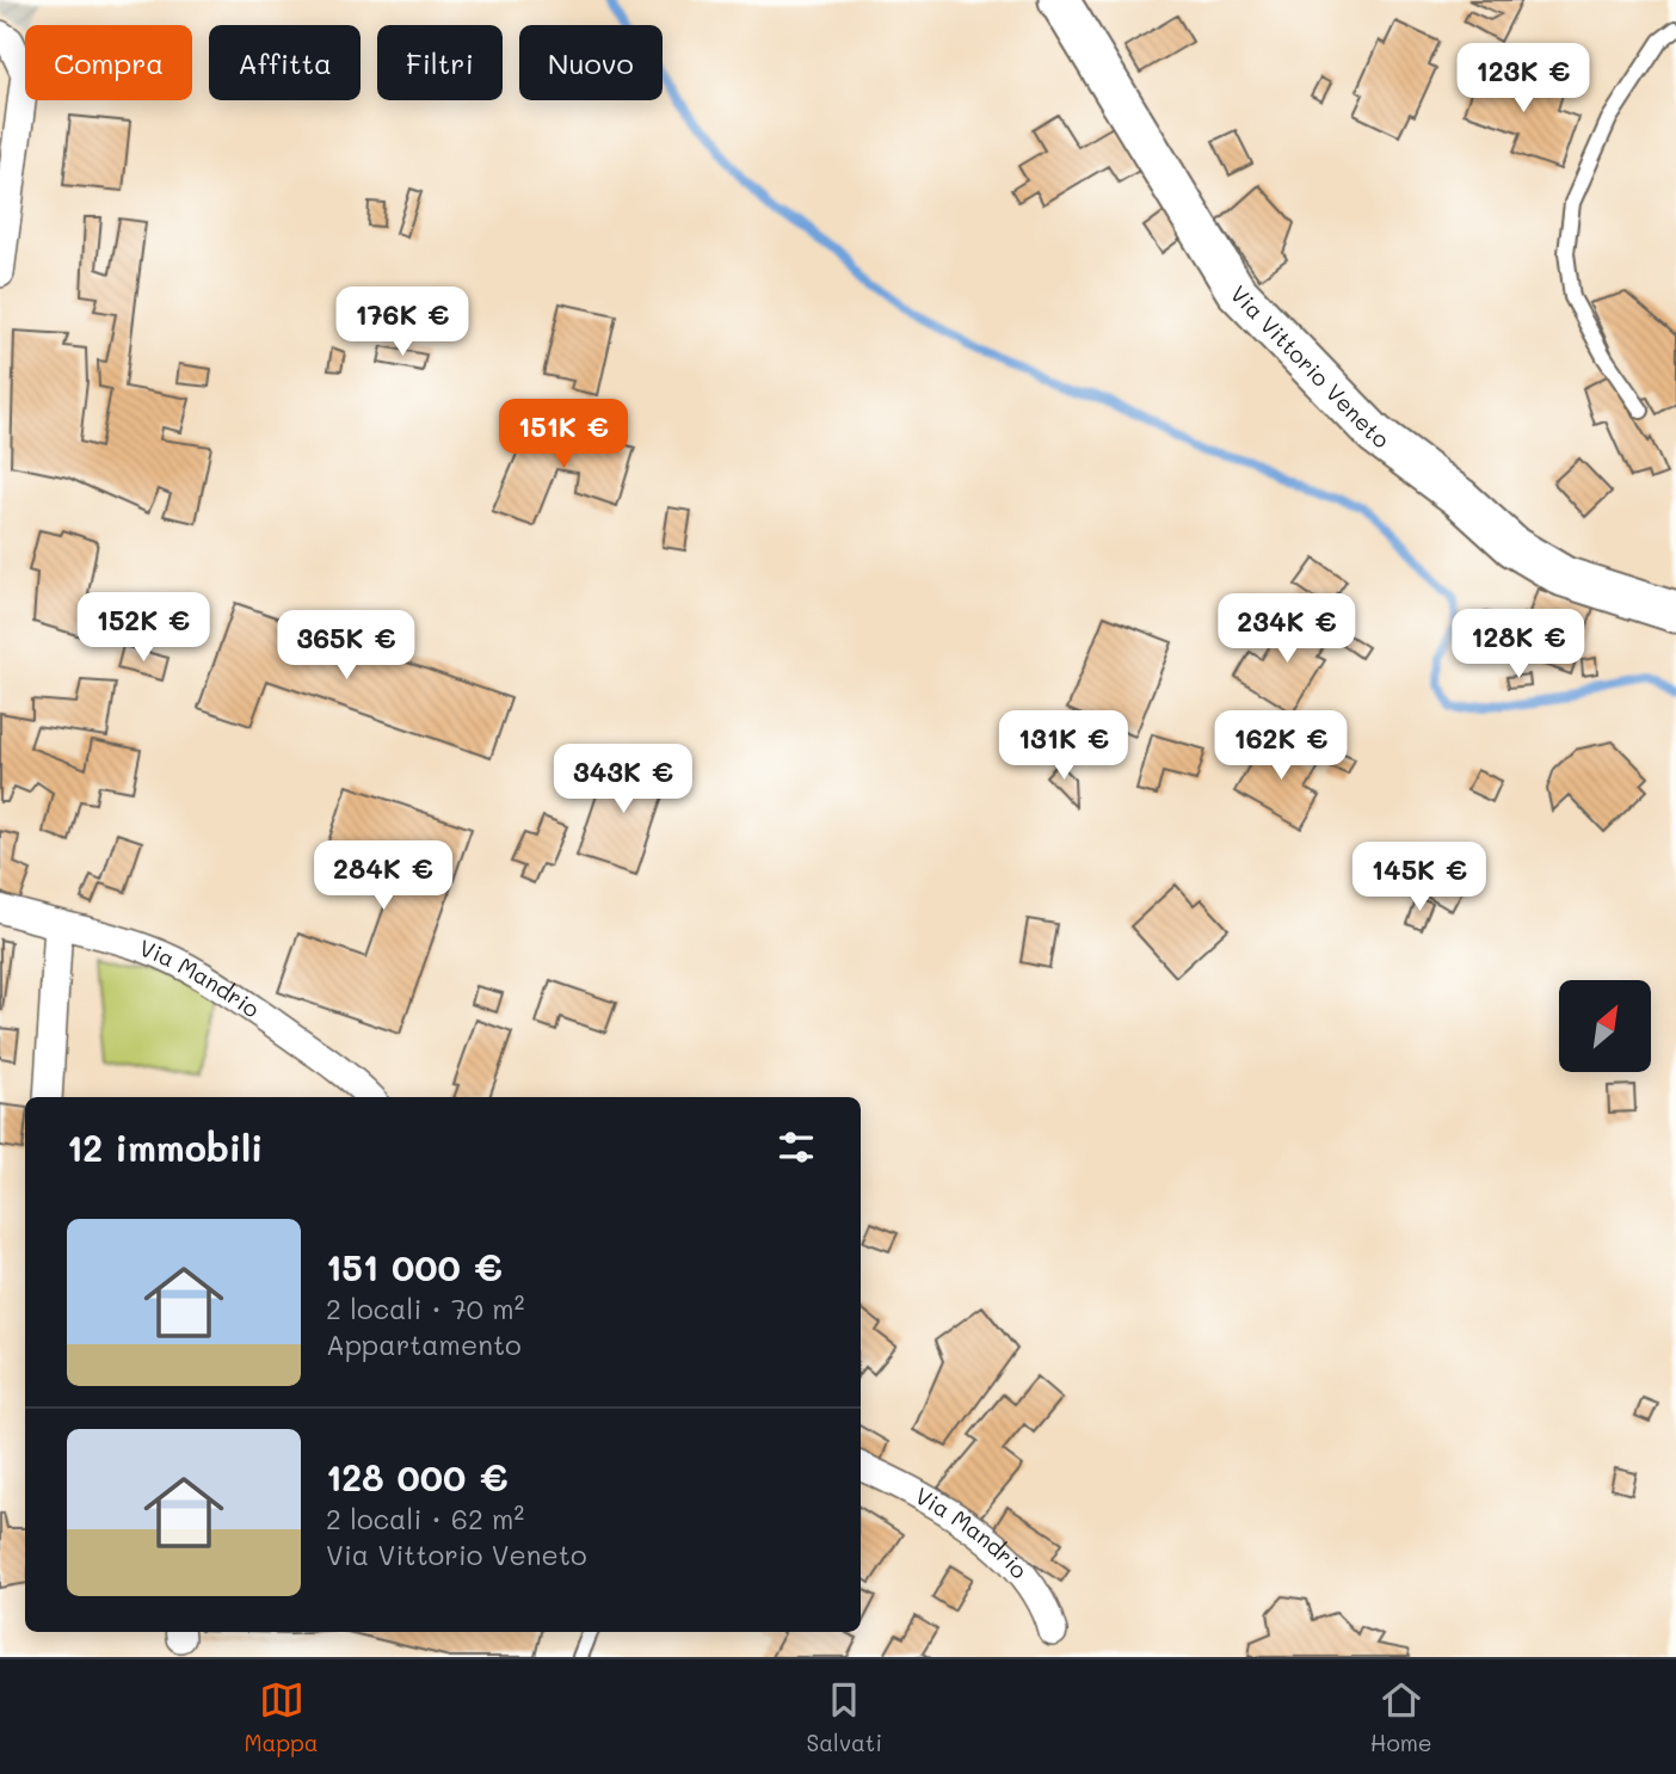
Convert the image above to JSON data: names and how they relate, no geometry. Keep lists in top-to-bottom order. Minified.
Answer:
{"streets":{"street":["Via Vittorio Veneto","Via Mandrio"]},"north":"top right","page":{"chip":["Compra","Affitta","Filtri","Nuovo"],"price":["123K €","176K €","151K €","152K €","234K €","128K €","365K €","131K €","162K €","343K €","284K €","145K €"],"heading":"12 immobili","list":[{"name":"151 000 €","note":"2 locali · 70 m² · Appartamento"},{"name":"128 000 €","note":"2 locali · 62 m² · Via Vittorio Veneto"}],"tabs":["Mappa","Salvati","Home"]}}
